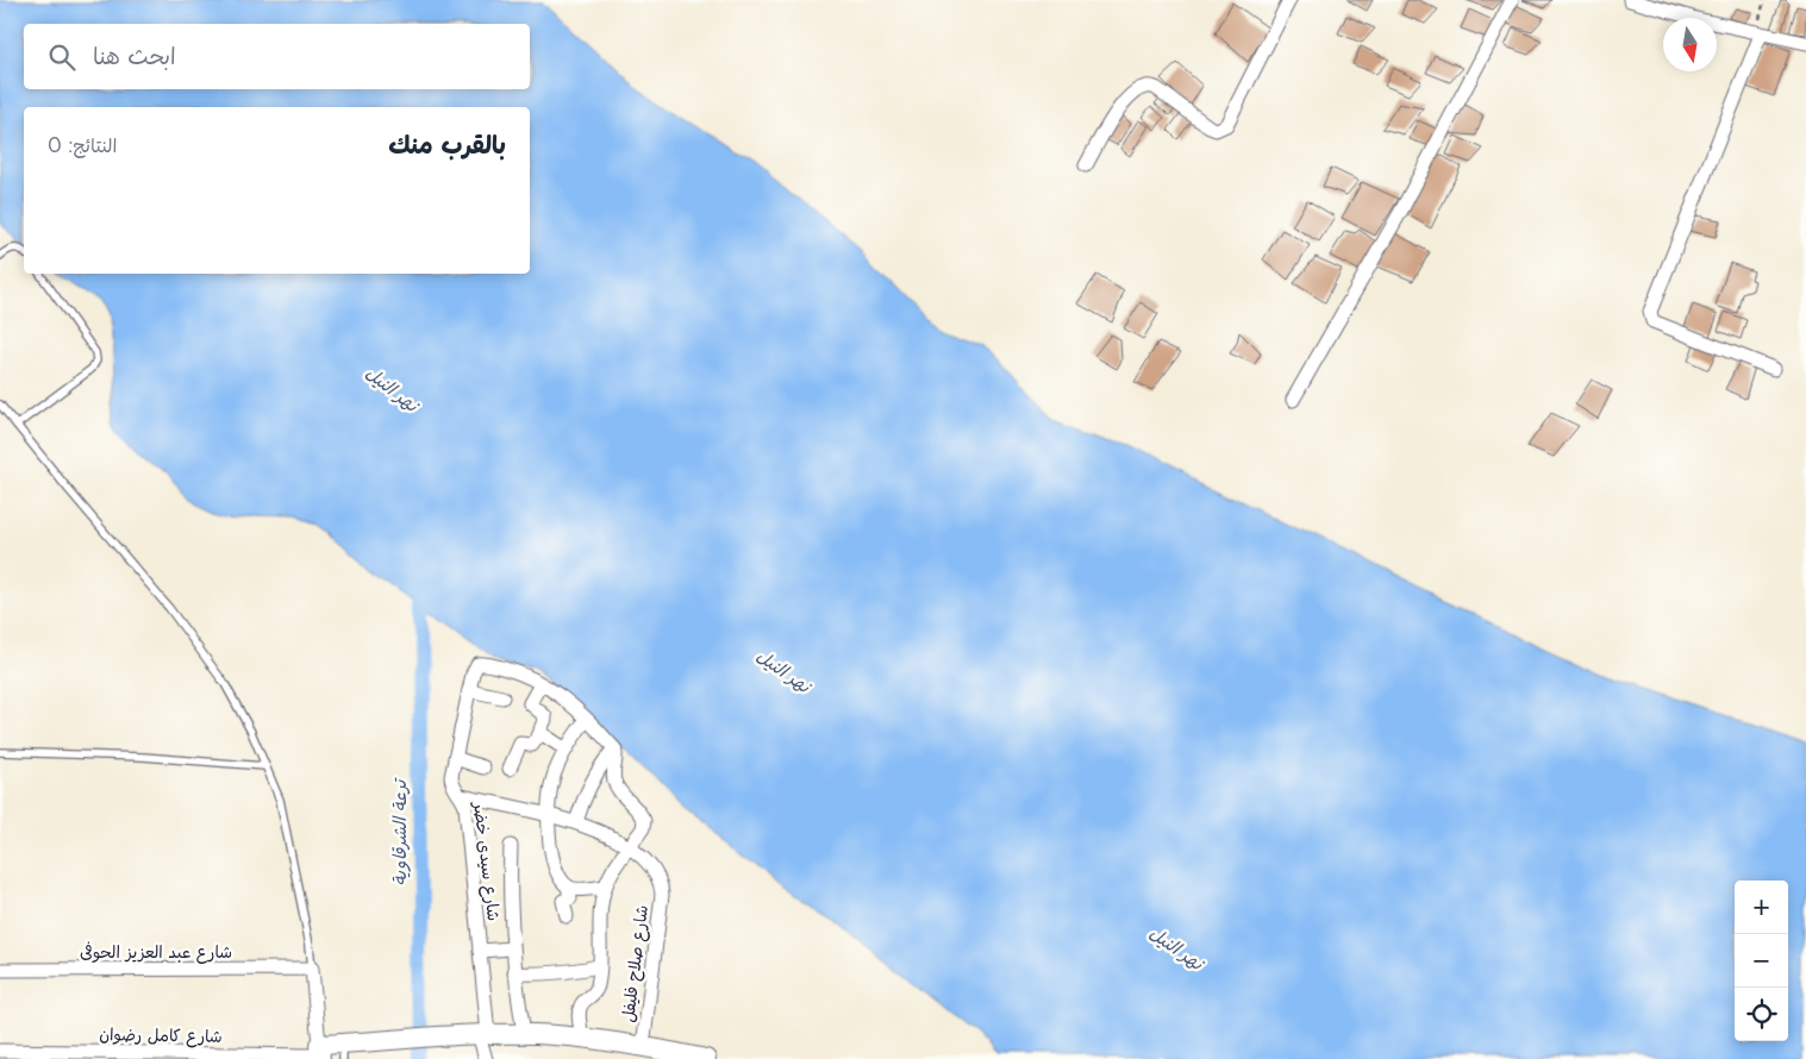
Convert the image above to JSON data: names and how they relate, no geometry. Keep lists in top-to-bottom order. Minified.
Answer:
{"streets":{"street":["شارع سيدى خضر","شارع عبد العزيز الحوفى","شارع صلاح فليفل","شارع كامل رضوان"]},"water":["نهر النيل","ترعة الشرقاوية"],"north":"bottom","page":{"search":"ابحث هنا","heading":["بالقرب منك","النتائج: 0"],"map_buttons":["+","−"]}}
